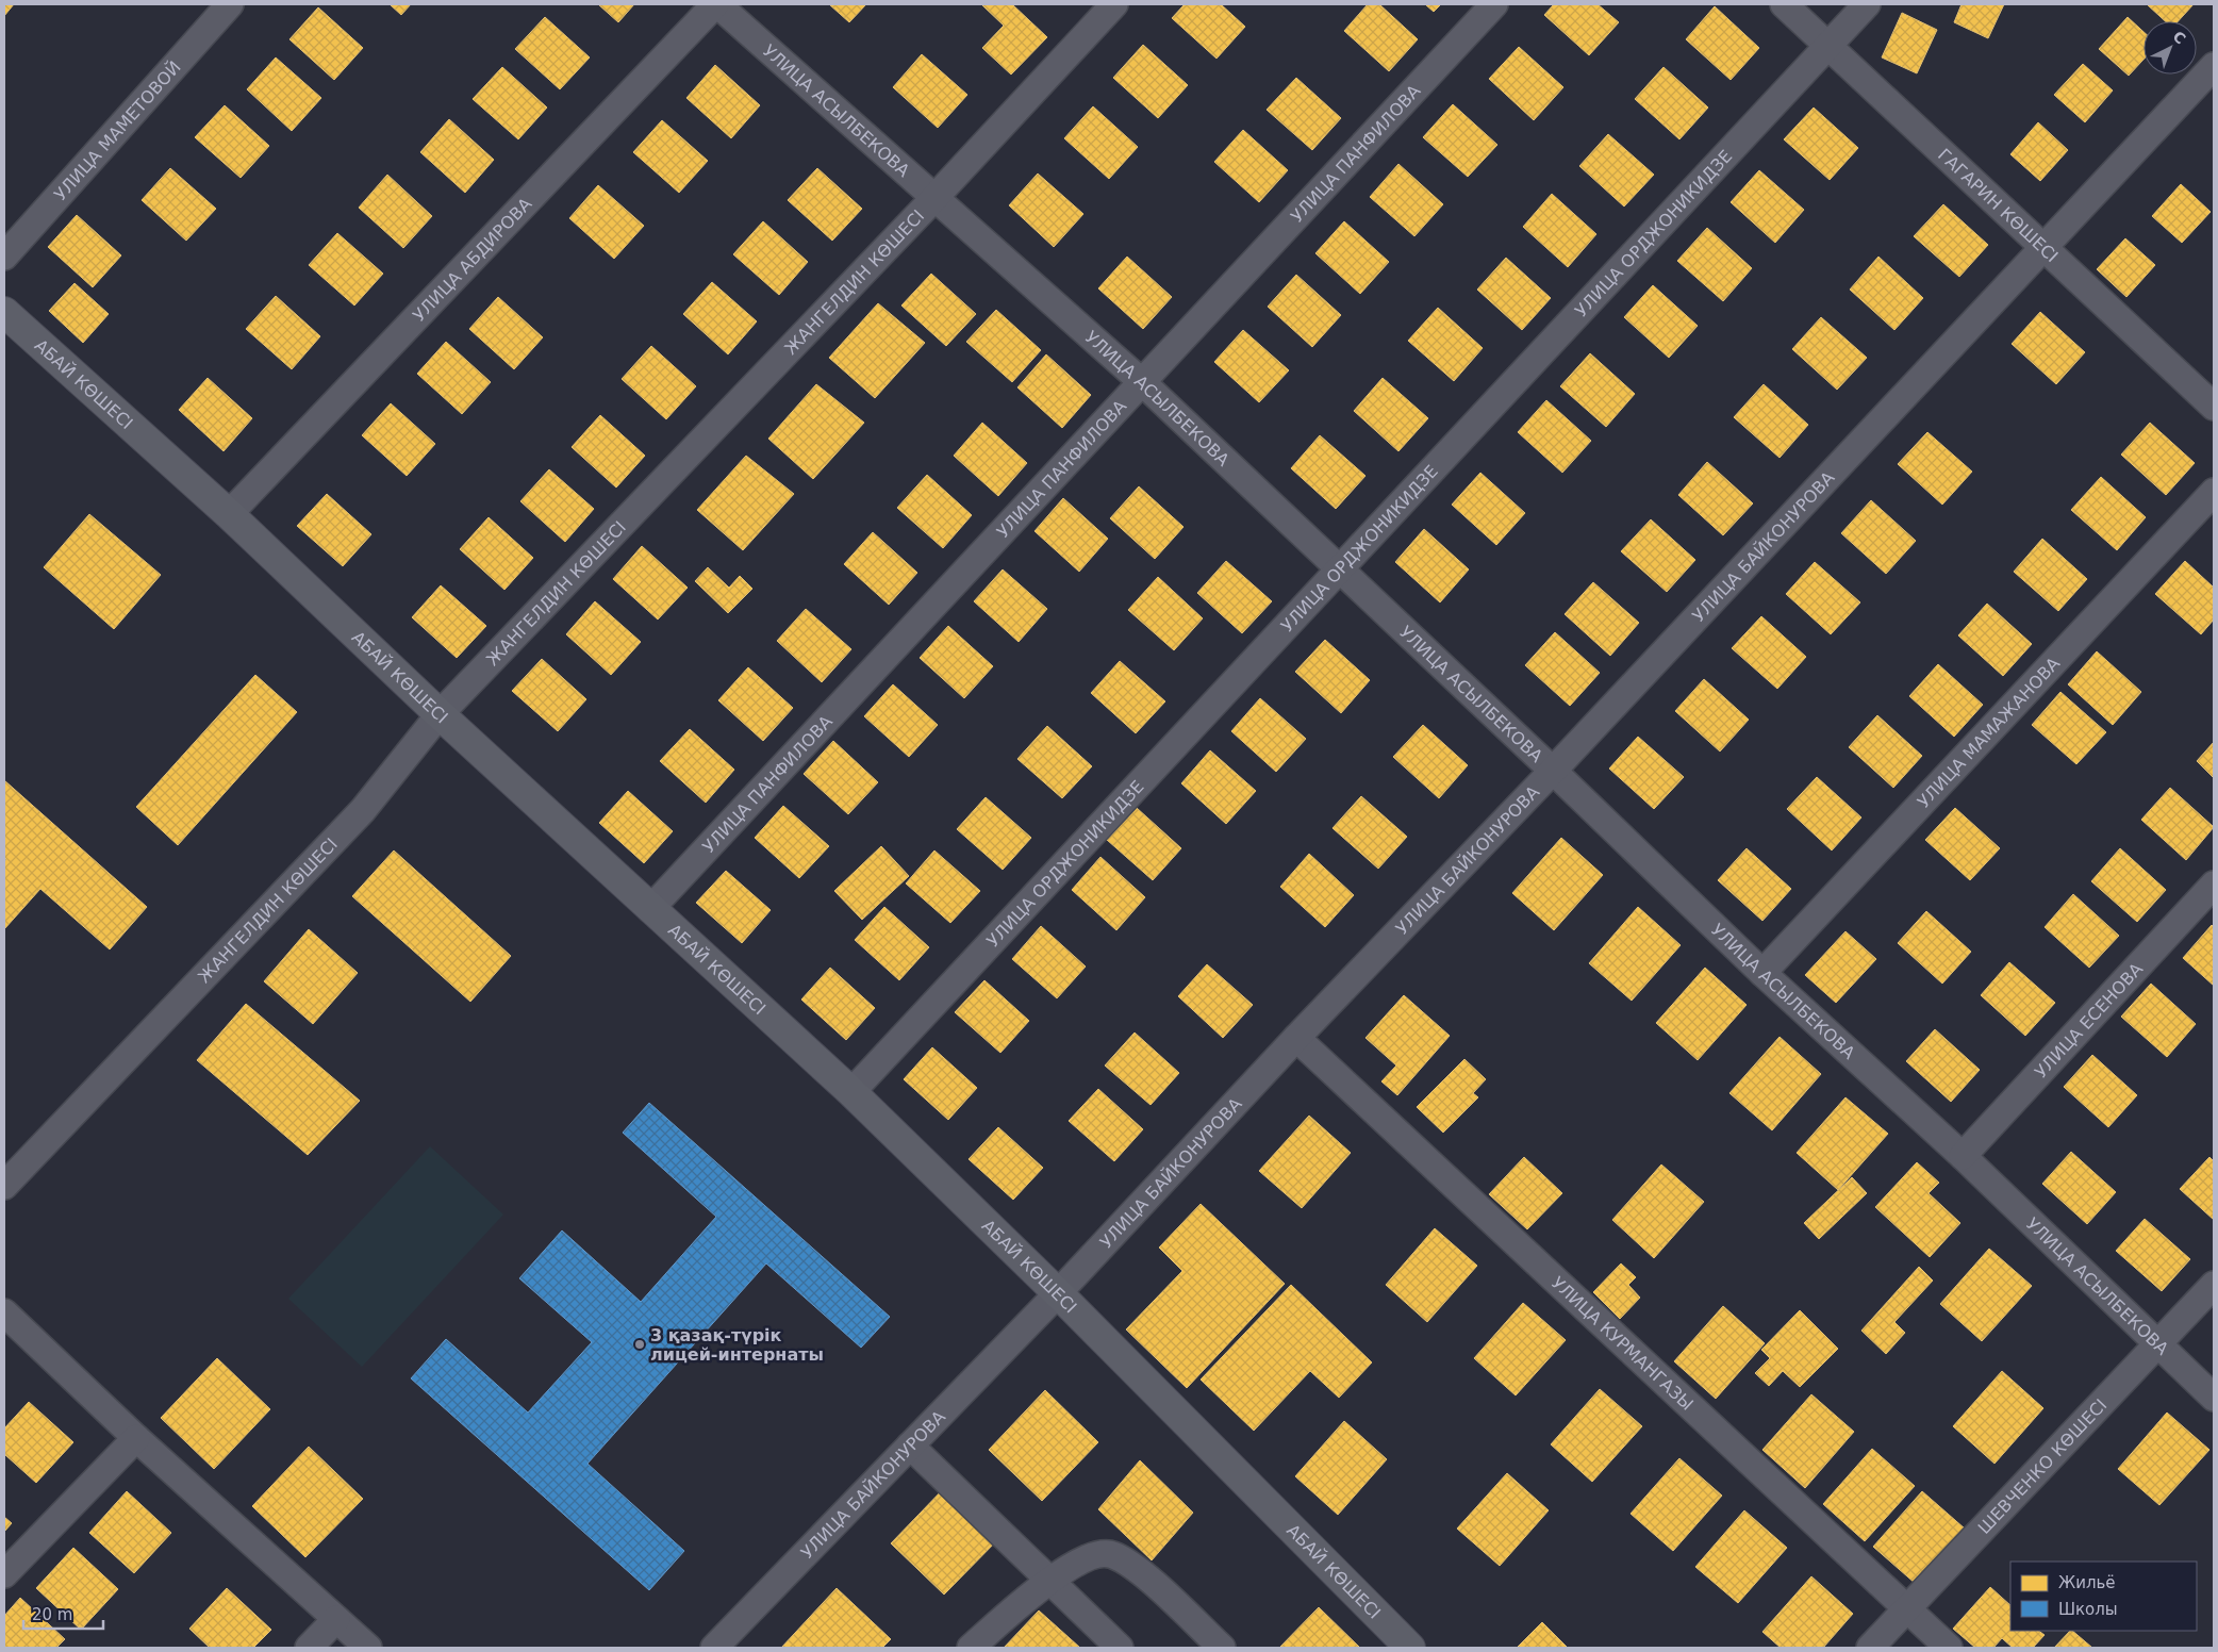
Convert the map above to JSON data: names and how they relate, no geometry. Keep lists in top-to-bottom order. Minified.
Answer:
{"streets":{"main road":["АБАЙ КӨШЕСІ"],"street":["УЛИЦА АСЫЛБЕКОВА","УЛИЦА МАМЕТОВОЙ","УЛИЦА ПАНФИЛОВА","ГАГАРИН КӨШЕСІ","УЛИЦА ОРДЖОНИКИДЗЕ","УЛИЦА АБДИРОВА","ЖАНГЕЛДИН КӨШЕСІ","УЛИЦА БАЙКОНУРОВА","УЛИЦА МАМАЖАНОВА","УЛИЦА ЕСЕНОВА","УЛИЦА КУРМАНГАЗЫ","ШЕВЧЕНКО КӨШЕСІ"]},"crossings":[["УЛИЦА АСЫЛБЕКОВА","УЛИЦА ПАНФИЛОВА"],["УЛИЦА АСЫЛБЕКОВА","УЛИЦА ОРДЖОНИКИДЗЕ"],["УЛИЦА АСЫЛБЕКОВА","УЛИЦА АБДИРОВА"],["УЛИЦА АСЫЛБЕКОВА","ЖАНГЕЛДИН КӨШЕСІ"],["УЛИЦА АСЫЛБЕКОВА","УЛИЦА БАЙКОНУРОВА"],["УЛИЦА АСЫЛБЕКОВА","УЛИЦА МАМАЖАНОВА"],["УЛИЦА АСЫЛБЕКОВА","УЛИЦА ЕСЕНОВА"],["УЛИЦА АСЫЛБЕКОВА","ШЕВЧЕНКО КӨШЕСІ"],["УЛИЦА ПАНФИЛОВА","АБАЙ КӨШЕСІ"],["ГАГАРИН КӨШЕСІ","УЛИЦА ОРДЖОНИКИДЗЕ"],["ГАГАРИН КӨШЕСІ","УЛИЦА БАЙКОНУРОВА"],["УЛИЦА ОРДЖОНИКИДЗЕ","АБАЙ КӨШЕСІ"],["УЛИЦА АБДИРОВА","АБАЙ КӨШЕСІ"],["ЖАНГЕЛДИН КӨШЕСІ","АБАЙ КӨШЕСІ"],["АБАЙ КӨШЕСІ","УЛИЦА БАЙКОНУРОВА"],["УЛИЦА БАЙКОНУРОВА","УЛИЦА КУРМАНГАЗЫ"],["УЛИЦА КУРМАНГАЗЫ","ШЕВЧЕНКО КӨШЕСІ"]],"places":["3 қазақ-түрік лицей-интернаты"],"legend":["Жильё","Школы"],"scale_bar":"20 m","north":"top right"}
